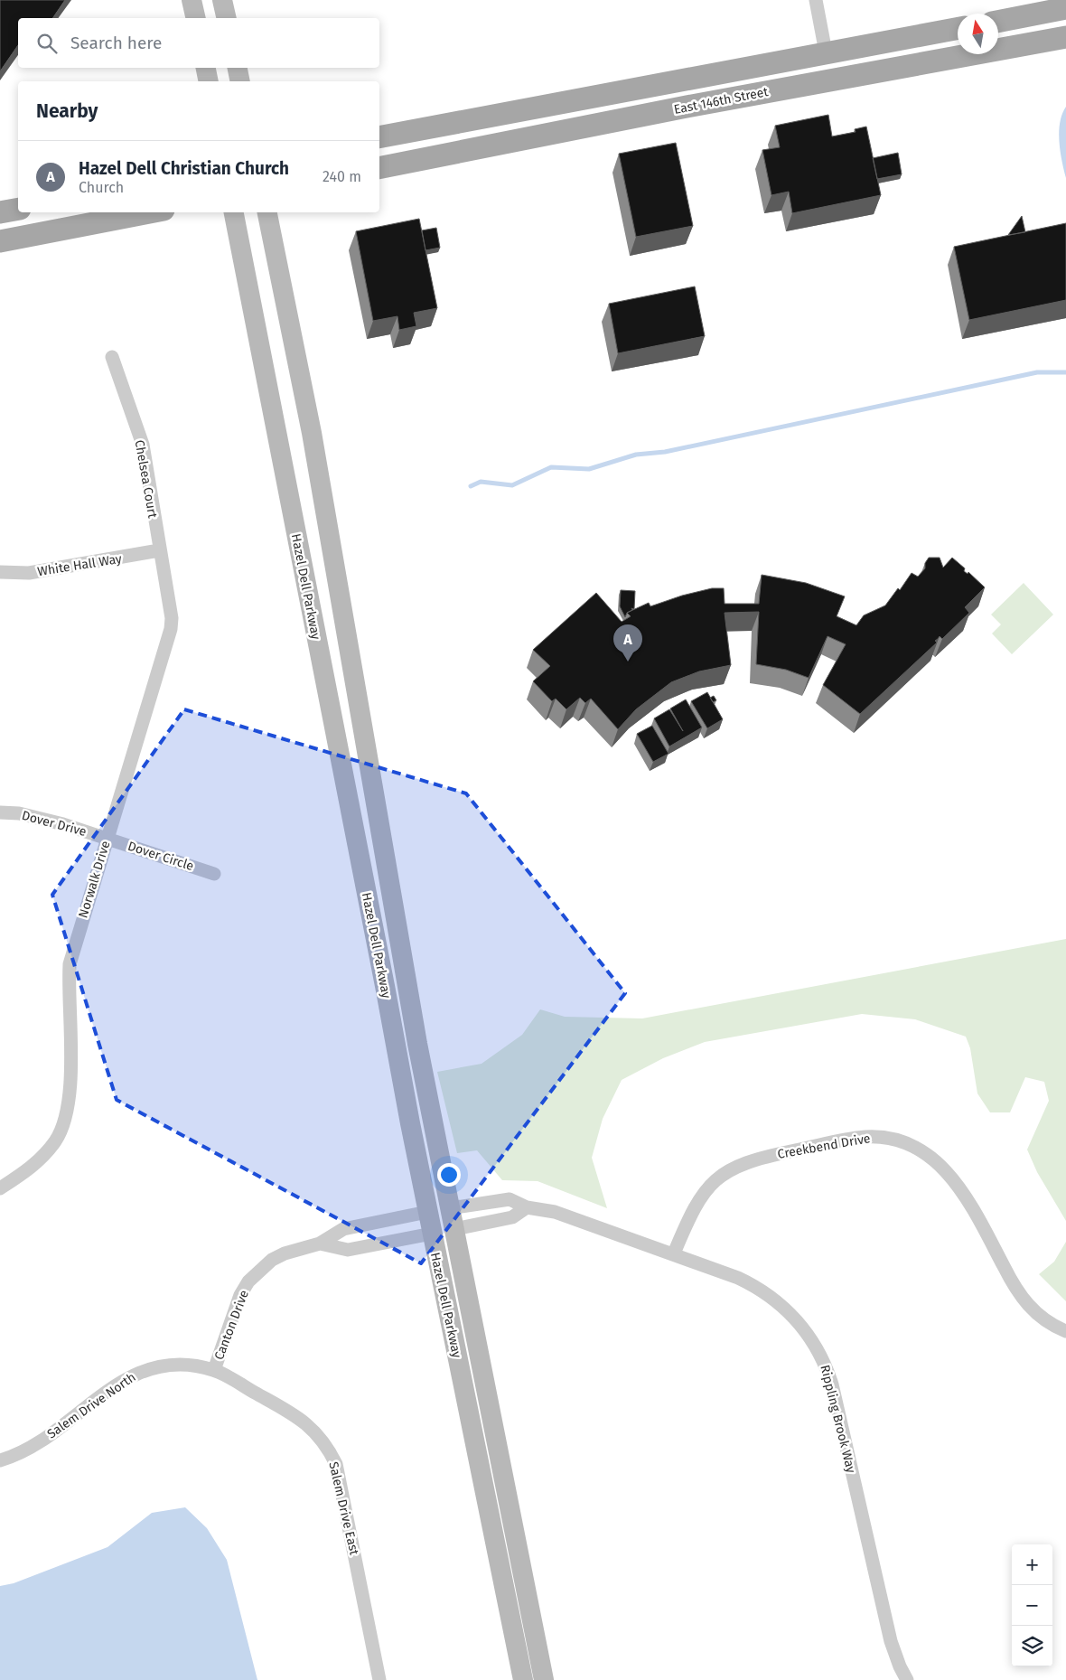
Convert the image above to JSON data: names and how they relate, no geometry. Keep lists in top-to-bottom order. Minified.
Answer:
{"streets":{"main road":["East 146th Street","Hazel Dell Parkway"],"street":["Chelsea Court","White Hall Way","Dover Drive","Dover Circle","Norwalk Drive","Creekbend Drive","Canton Drive","Salem Drive North","Rippling Brook Way","Salem Drive East"]},"crossings":[["Chelsea Court","White Hall Way"],["Chelsea Court","Norwalk Drive"],["White Hall Way","Norwalk Drive"],["Hazel Dell Parkway","Canton Drive"],["Hazel Dell Parkway","Rippling Brook Way"],["Dover Drive","Dover Circle"],["Dover Drive","Norwalk Drive"],["Dover Circle","Norwalk Drive"],["Creekbend Drive","Rippling Brook Way"],["Canton Drive","Salem Drive North"],["Canton Drive","Salem Drive East"],["Salem Drive North","Salem Drive East"]],"north":"top","page":{"search":"Search here","heading":"Nearby","list":[{"mark":"A","name":"Hazel Dell Christian Church","note":"Church","value":"240 m"}],"pins":"A","map_buttons":["+","−"]}}
